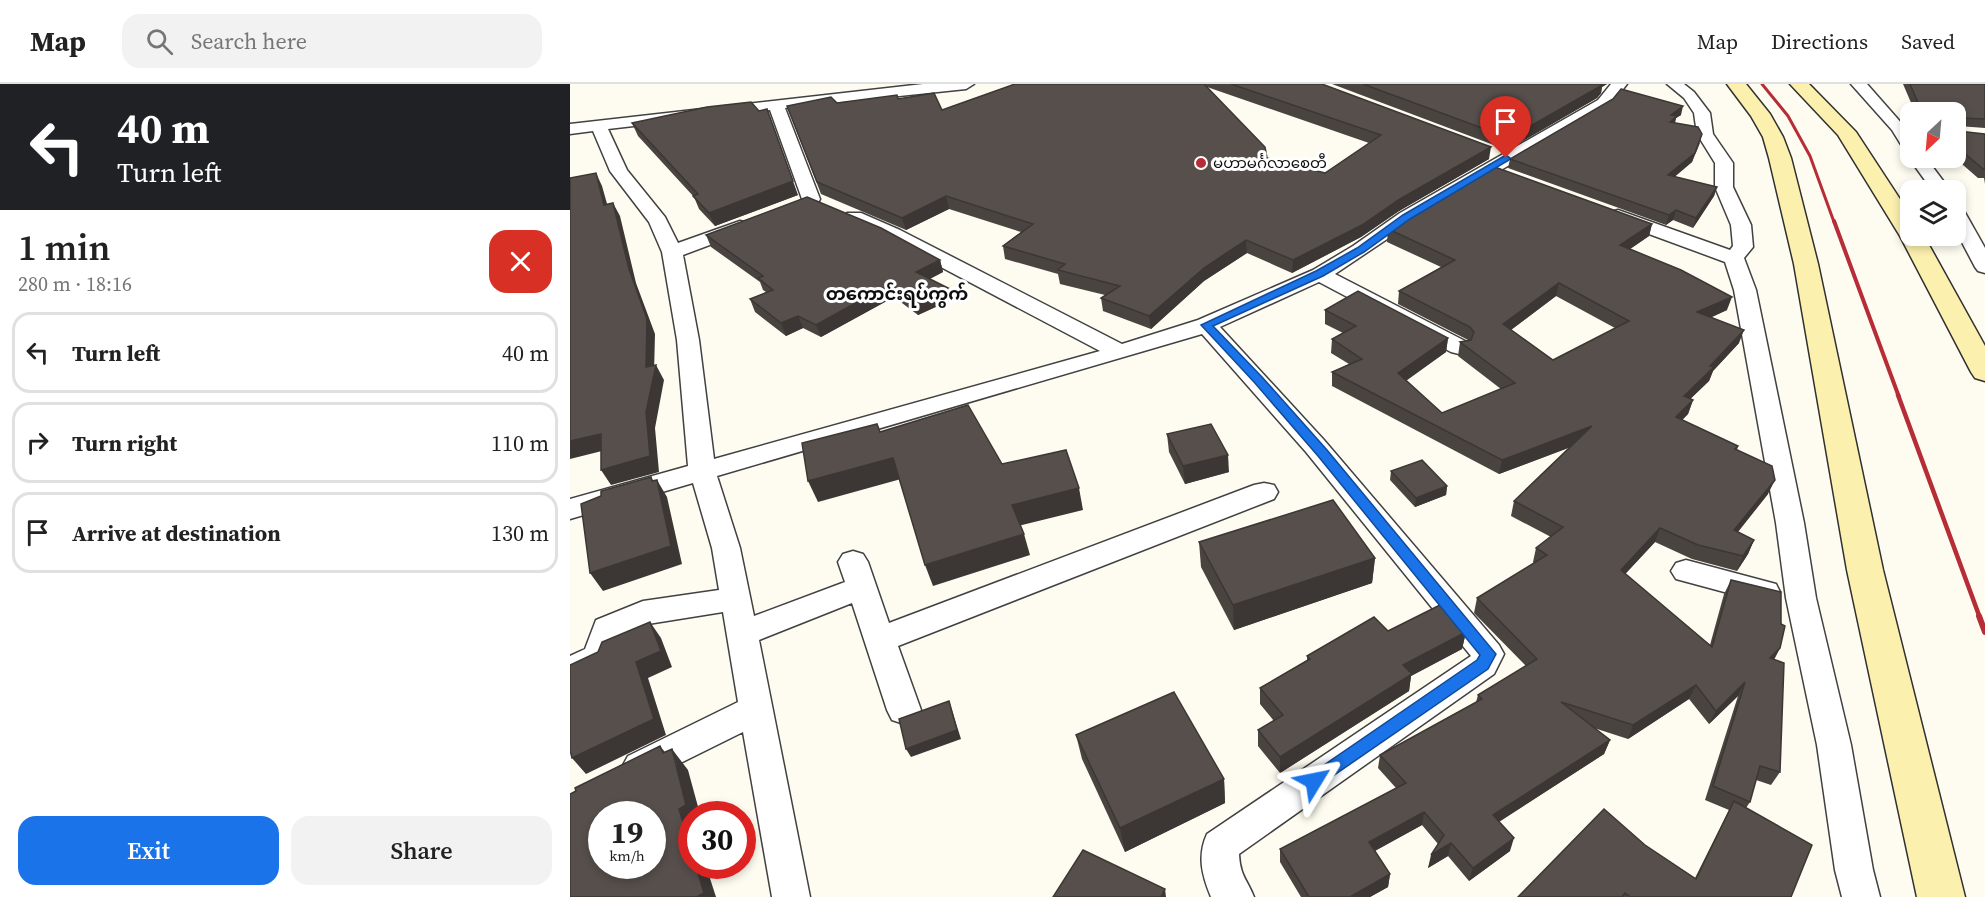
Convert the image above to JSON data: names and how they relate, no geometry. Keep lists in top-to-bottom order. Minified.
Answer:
{"districts":["တကောင်းရပ်ကွက်"],"places":["မဟာမင်္ဂလာစေတီ"],"north":"bottom left","page":{"header":"Map","search":"Search here","nav":["Map","Directions","Saved"],"turn":["40 m","Turn left"],"heading":["1 min","280 m · 18:16"],"list":[{"name":"Turn left","value":"40 m"},{"name":"Turn right","value":"110 m"},{"name":"Arrive at destination","value":"130 m"}],"speed":"19 km/h","limit":"30","buttons":["Exit","Share"]}}
